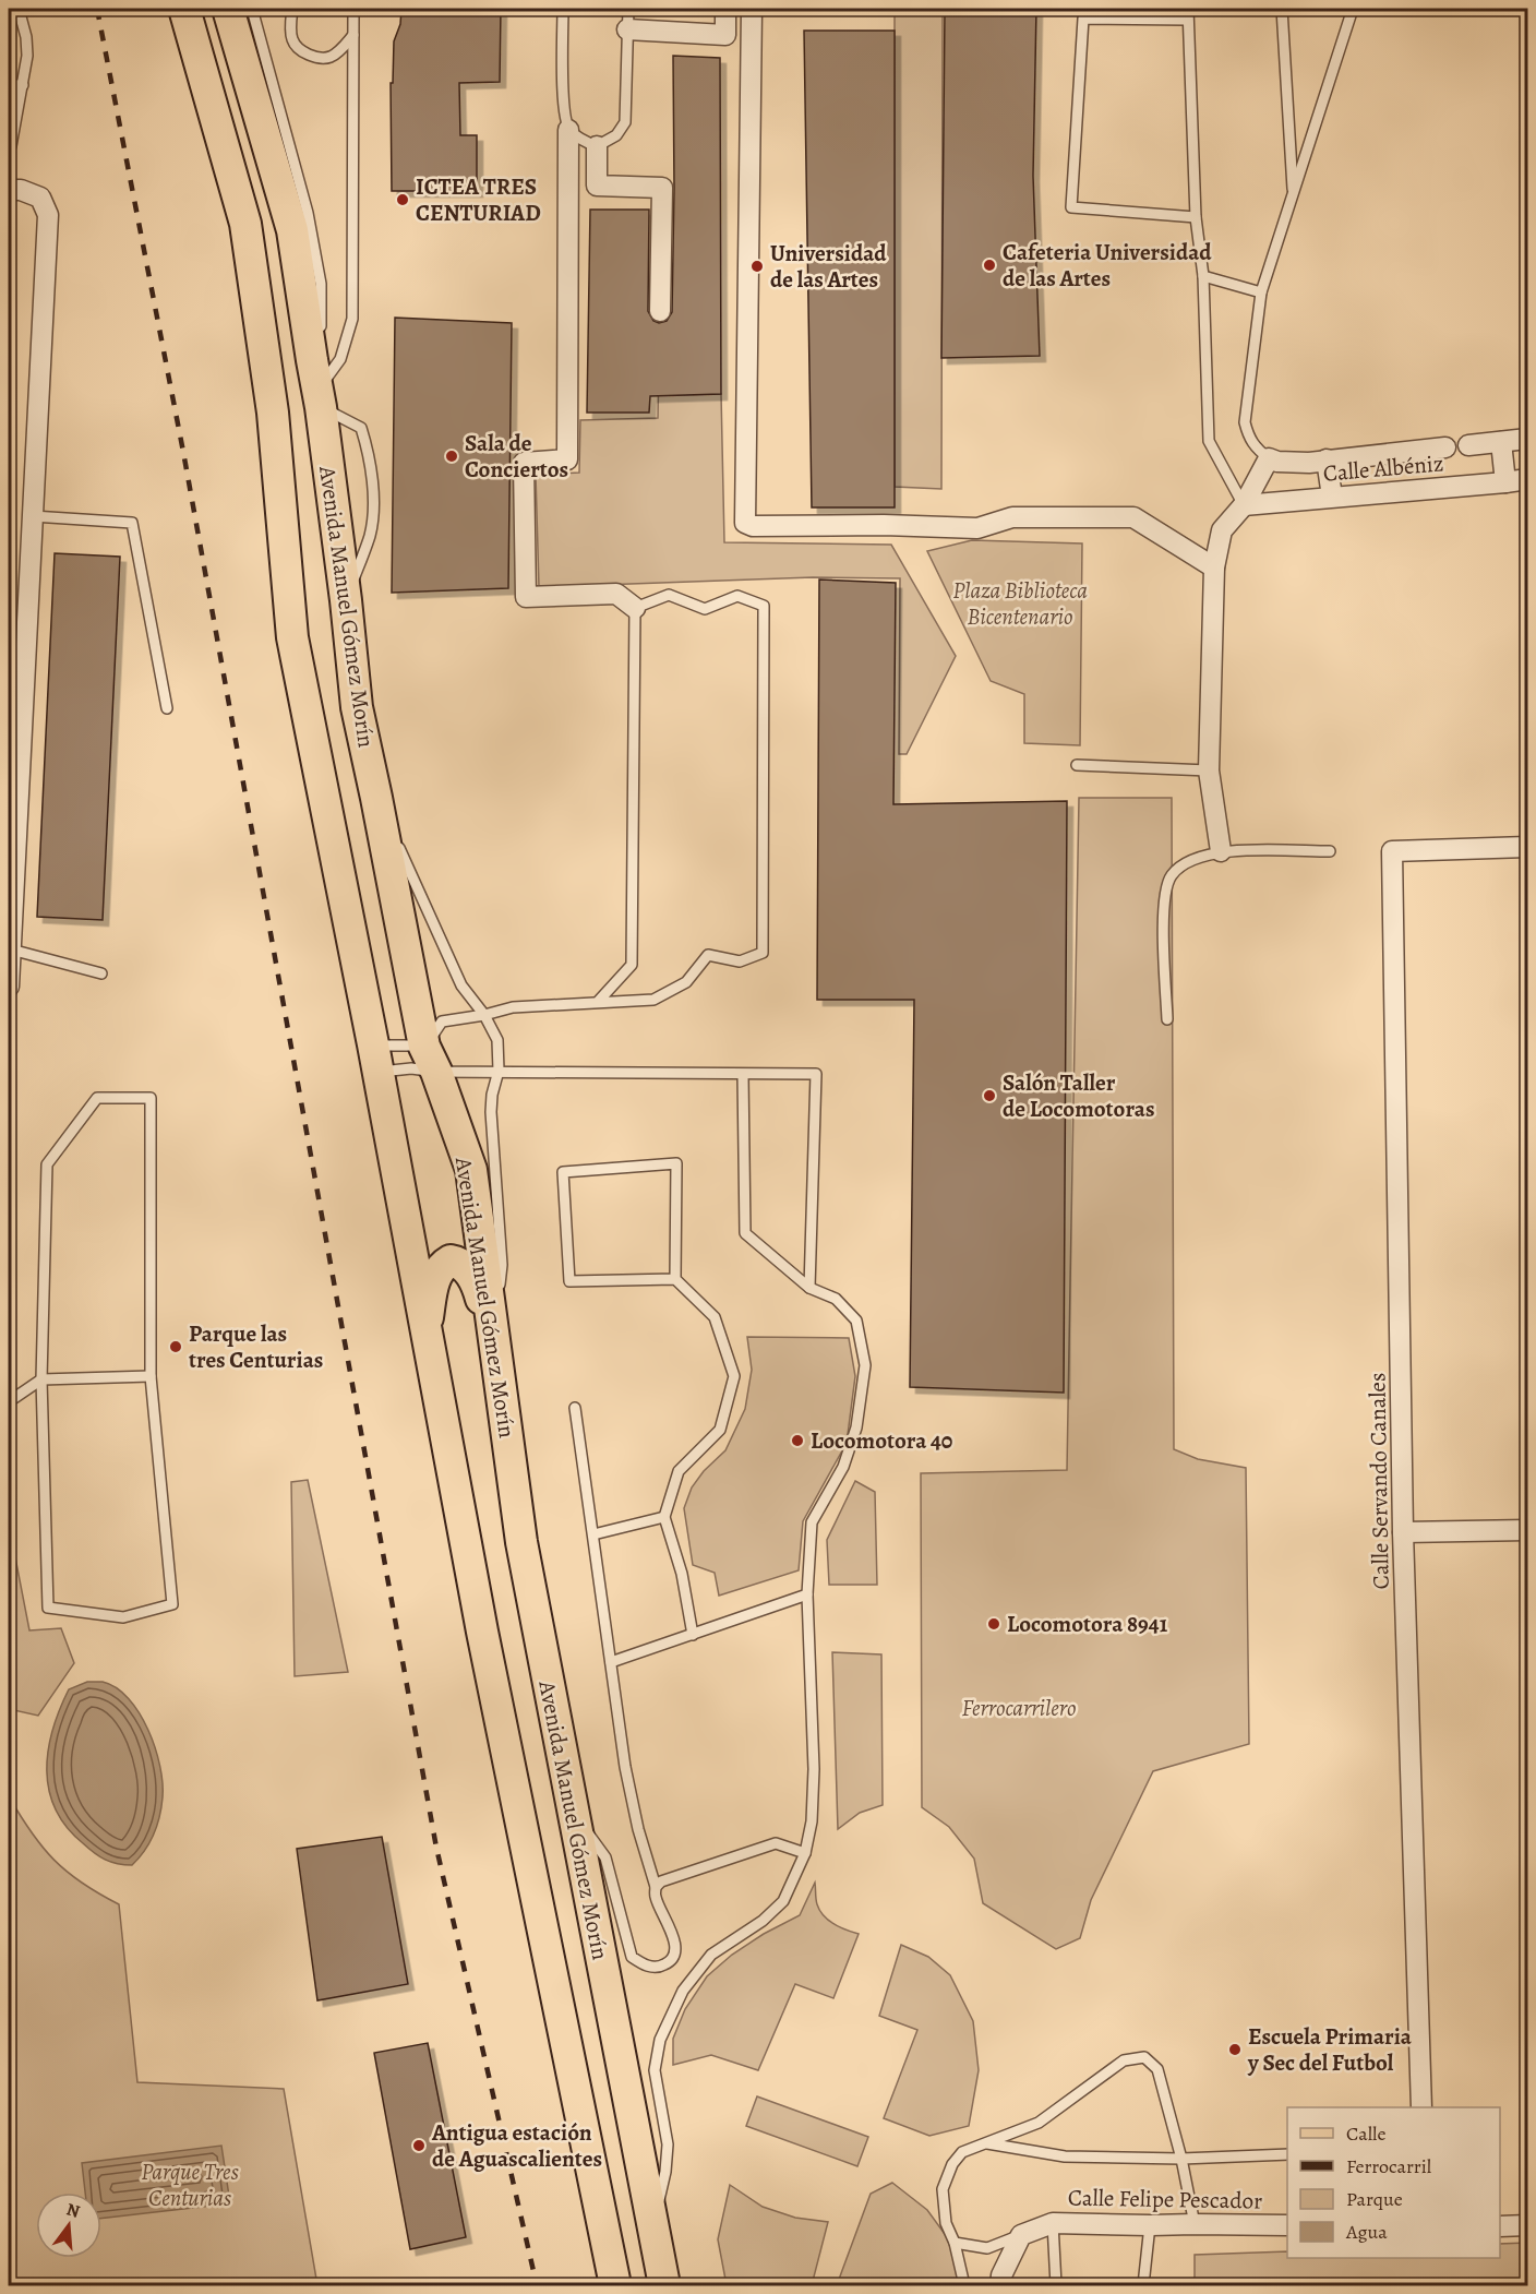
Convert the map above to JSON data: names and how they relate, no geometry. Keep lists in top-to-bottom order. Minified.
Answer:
{"streets":{"main road":["Avenida Manuel Gómez Morín"],"street":["Calle Albéniz","Calle Servando Canales","Calle Felipe Pescador"]},"parks":["Plaza Biblioteca Bicentenario","Ferrocarrilero","Parque Tres Centurias"],"places":["ICTEA TRES CENTURIAD","Cafeteria Universidad de las Artes","Universidad de las Artes","Sala de Conciertos","Salón Taller de Locomotoras","Parque las tres Centurias","Locomotora 40","Locomotora 8941","Escuela Primaria y Sec del Futbol","Antigua estación de Aguascalientes"],"legend":["Calle","Ferrocarril","Parque","Agua"],"north":"top"}
